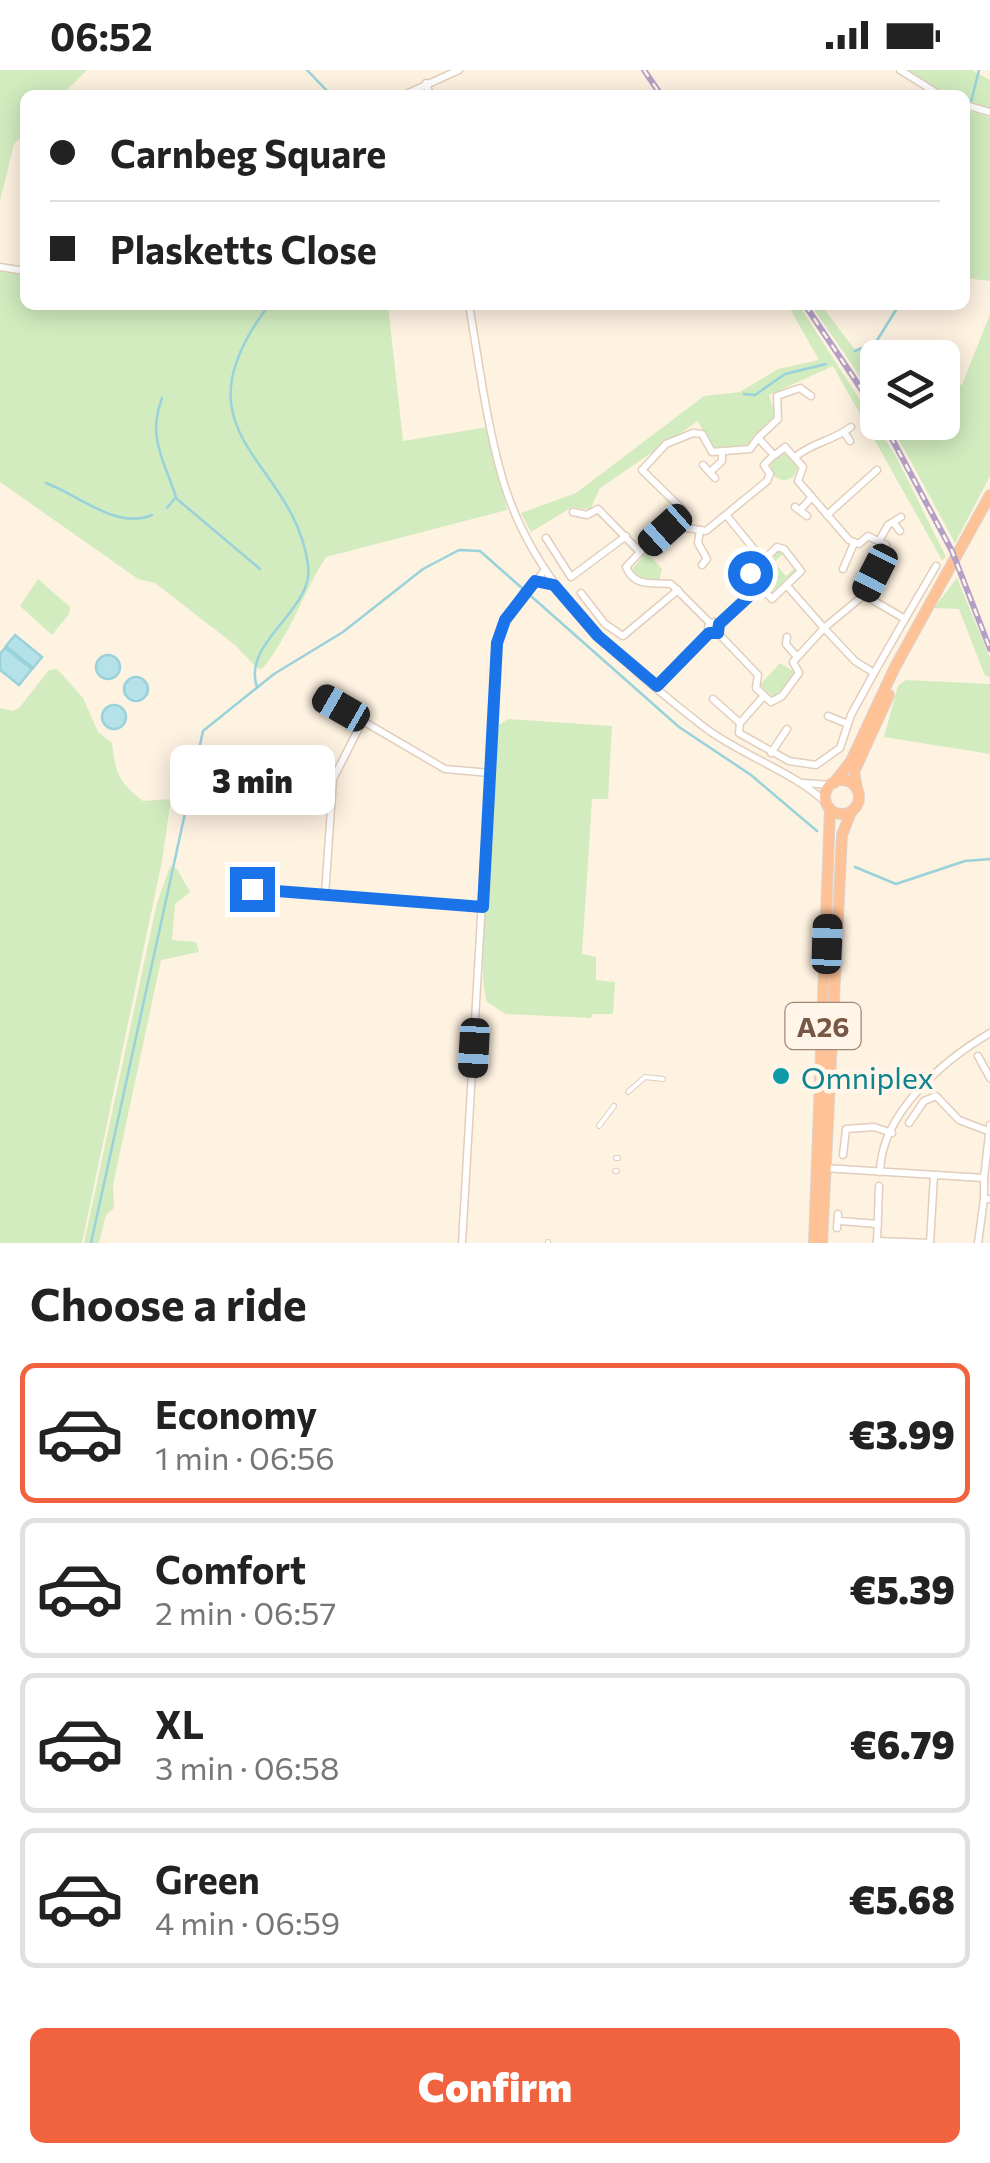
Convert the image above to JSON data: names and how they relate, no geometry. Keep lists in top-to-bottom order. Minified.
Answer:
{"streets":{"highway":["A26"]},"places":["Omniplex"],"page":{"status":"06:52","banner":["Carnbeg Square","Plasketts Close"],"bubble":"3 min","heading":"Choose a ride","list":[{"name":"Economy","note":"1 min · 06:56","value":"€3.99"},{"name":"Comfort","note":"2 min · 06:57","value":"€5.39"},{"name":"XL","note":"3 min · 06:58","value":"€6.79"},{"name":"Green","note":"4 min · 06:59","value":"€5.68"}],"buttons":"Confirm"}}
